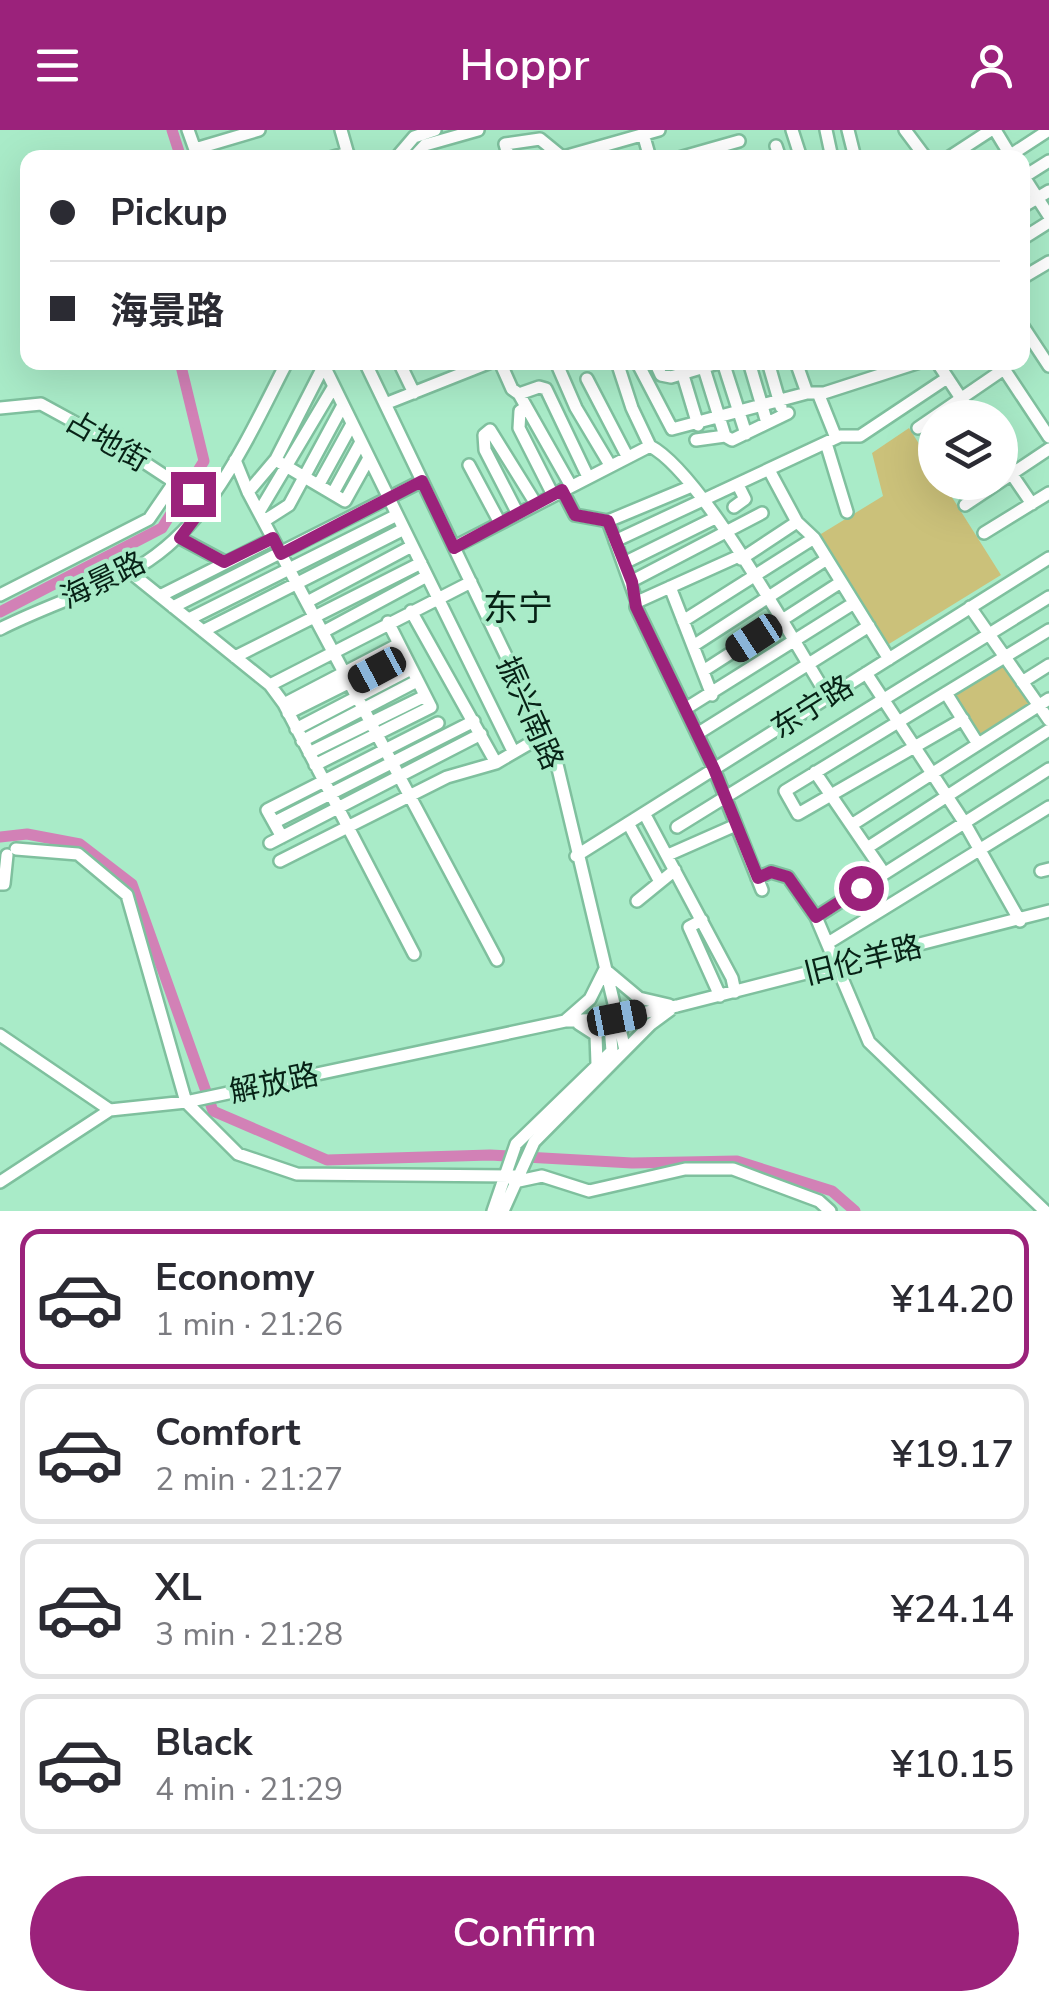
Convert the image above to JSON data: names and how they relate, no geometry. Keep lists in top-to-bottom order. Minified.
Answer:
{"streets":{"street":["占地街","海景路","东宁路","振兴南路","旧伦羊路","解放路"]},"crossings":[["占地街","海景路"],["东宁路","振兴南路"],["振兴南路","旧伦羊路"],["振兴南路","解放路"],["旧伦羊路","解放路"]],"districts":["东宁"],"page":{"header":"Hoppr","banner":["Pickup","海景路"],"list":[{"name":"Economy","note":"1 min · 21:26","value":"¥14.20"},{"name":"Comfort","note":"2 min · 21:27","value":"¥19.17"},{"name":"XL","note":"3 min · 21:28","value":"¥24.14"},{"name":"Black","note":"4 min · 21:29","value":"¥10.15"}],"buttons":"Confirm"}}
